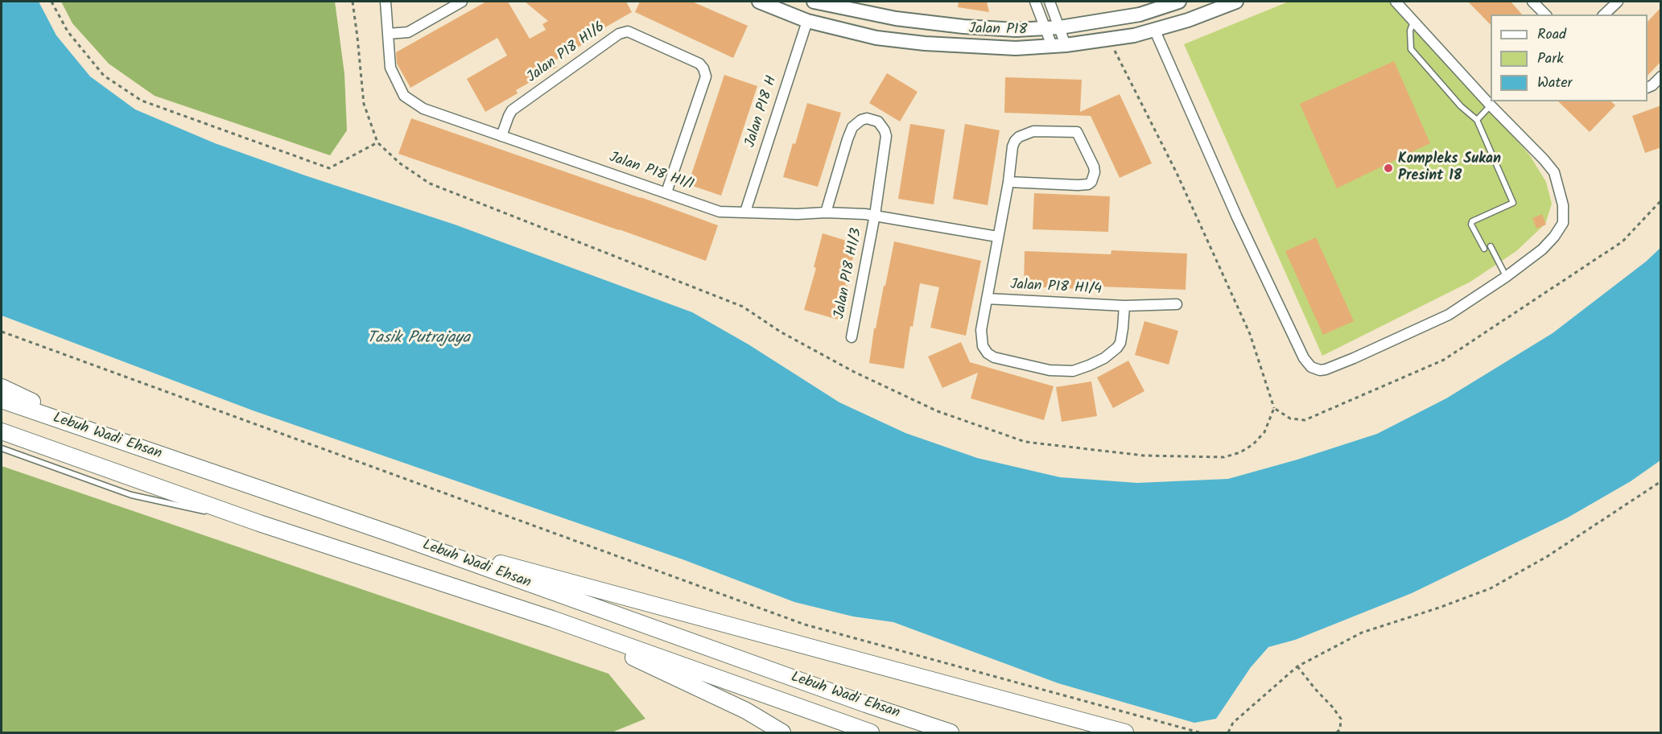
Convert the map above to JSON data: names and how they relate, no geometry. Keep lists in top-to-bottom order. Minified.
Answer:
{"streets":{"main road":["Lebuh Wadi Ehsan"],"street":["Jalan P18","Jalan P18 H1/6","Jalan P18 H","Jalan P18 H1/1","Jalan P18 H1/3","Jalan P18 H1/4"]},"crossings":[["Jalan P18","Jalan P18 H"],["Jalan P18 H1/6","Jalan P18 H1/1"],["Jalan P18 H","Jalan P18 H1/1"],["Jalan P18 H1/1","Jalan P18 H1/3"],["Jalan P18 H1/1","Jalan P18 H1/4"]],"water":["Tasik Putrajaya"],"places":["Kompleks Sukan Presint 18"],"legend":["Road","Park","Water"]}
